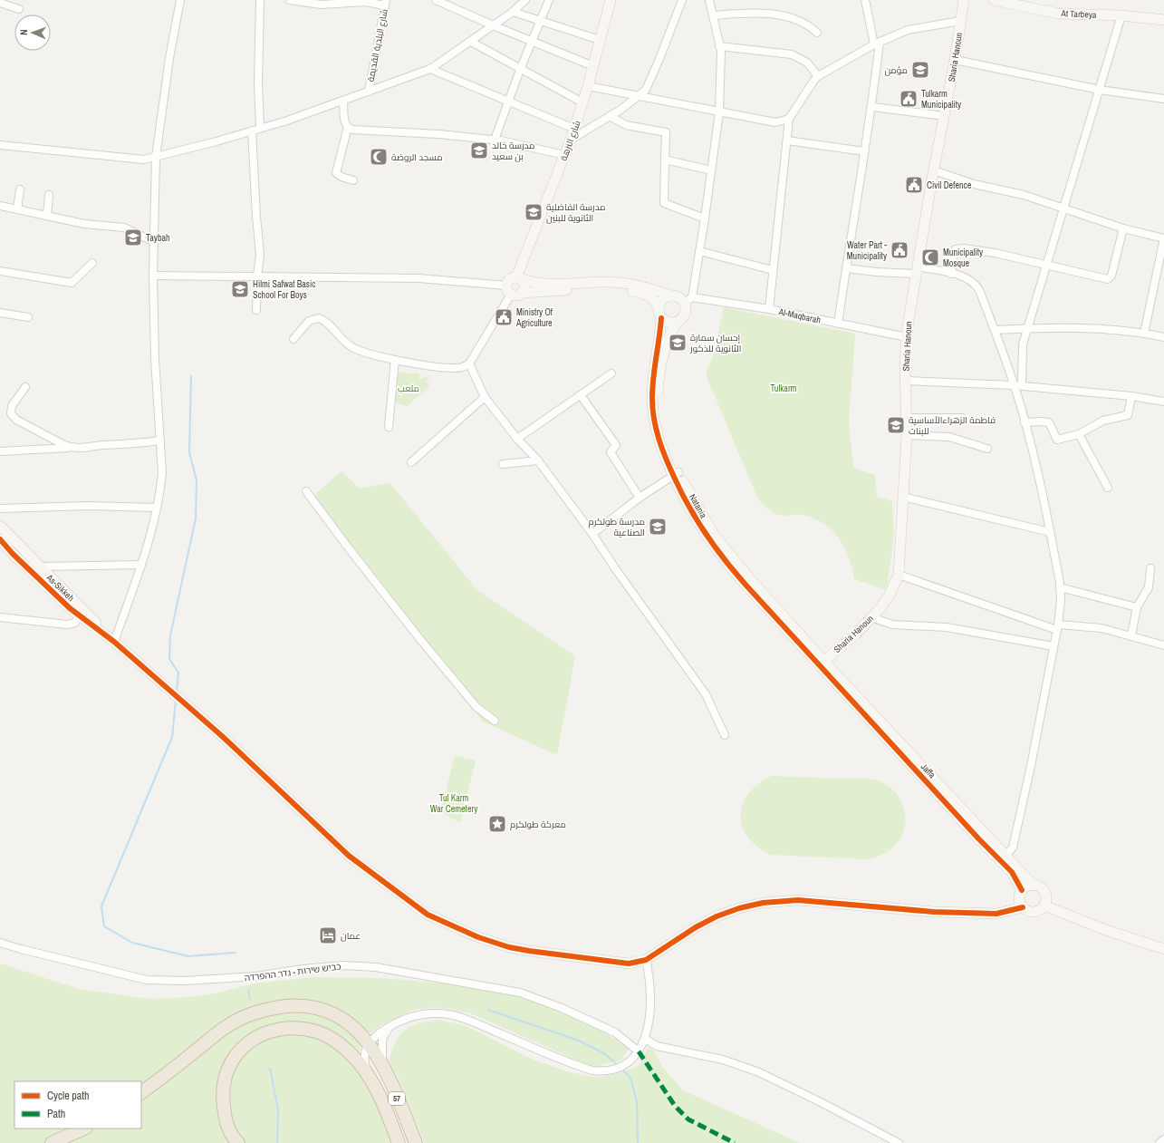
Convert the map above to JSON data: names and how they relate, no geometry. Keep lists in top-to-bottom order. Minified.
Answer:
{"streets":{"highway":["57"],"street":["At Tarbeya","شارع البلدية القديمة","Sharia Hanoun","شارع النزهة","Al-Maqbarah","Natania","As-Sikkeh","Jaffa","כביש שירות - גדר ההפרדה"]},"crossings":[["Sharia Hanoun","Al-Maqbarah"],["Sharia Hanoun","Natania"],["Sharia Hanoun","Jaffa"],["Al-Maqbarah","Natania"],["Natania","Jaffa"]],"parks":["ملعب","Tulkarm","Tul Karm War Cemetery"],"places":{"school or university":["مؤمن","مدرسة خالد بن سعيد","مدرسة الفاضلية الثانوية للبنين","Taybah","Hilmi Safwat Basic School For Boys","إحسان سمارة الثانوية للذكور","فاطمة الزهراءالأساسية للبنات","مدرسة طولكرم الصناعية"],"public building":["Tulkarm Municipality","Civil Defence","Water Part - Municipality","Ministry Of Agriculture"],"mosque":["مسجد الروضة","Municipality Mosque"],"place":["معركة طولكرم"],"hotel":["عمان"]},"legend":["Cycle path","Path"],"north":"left"}
